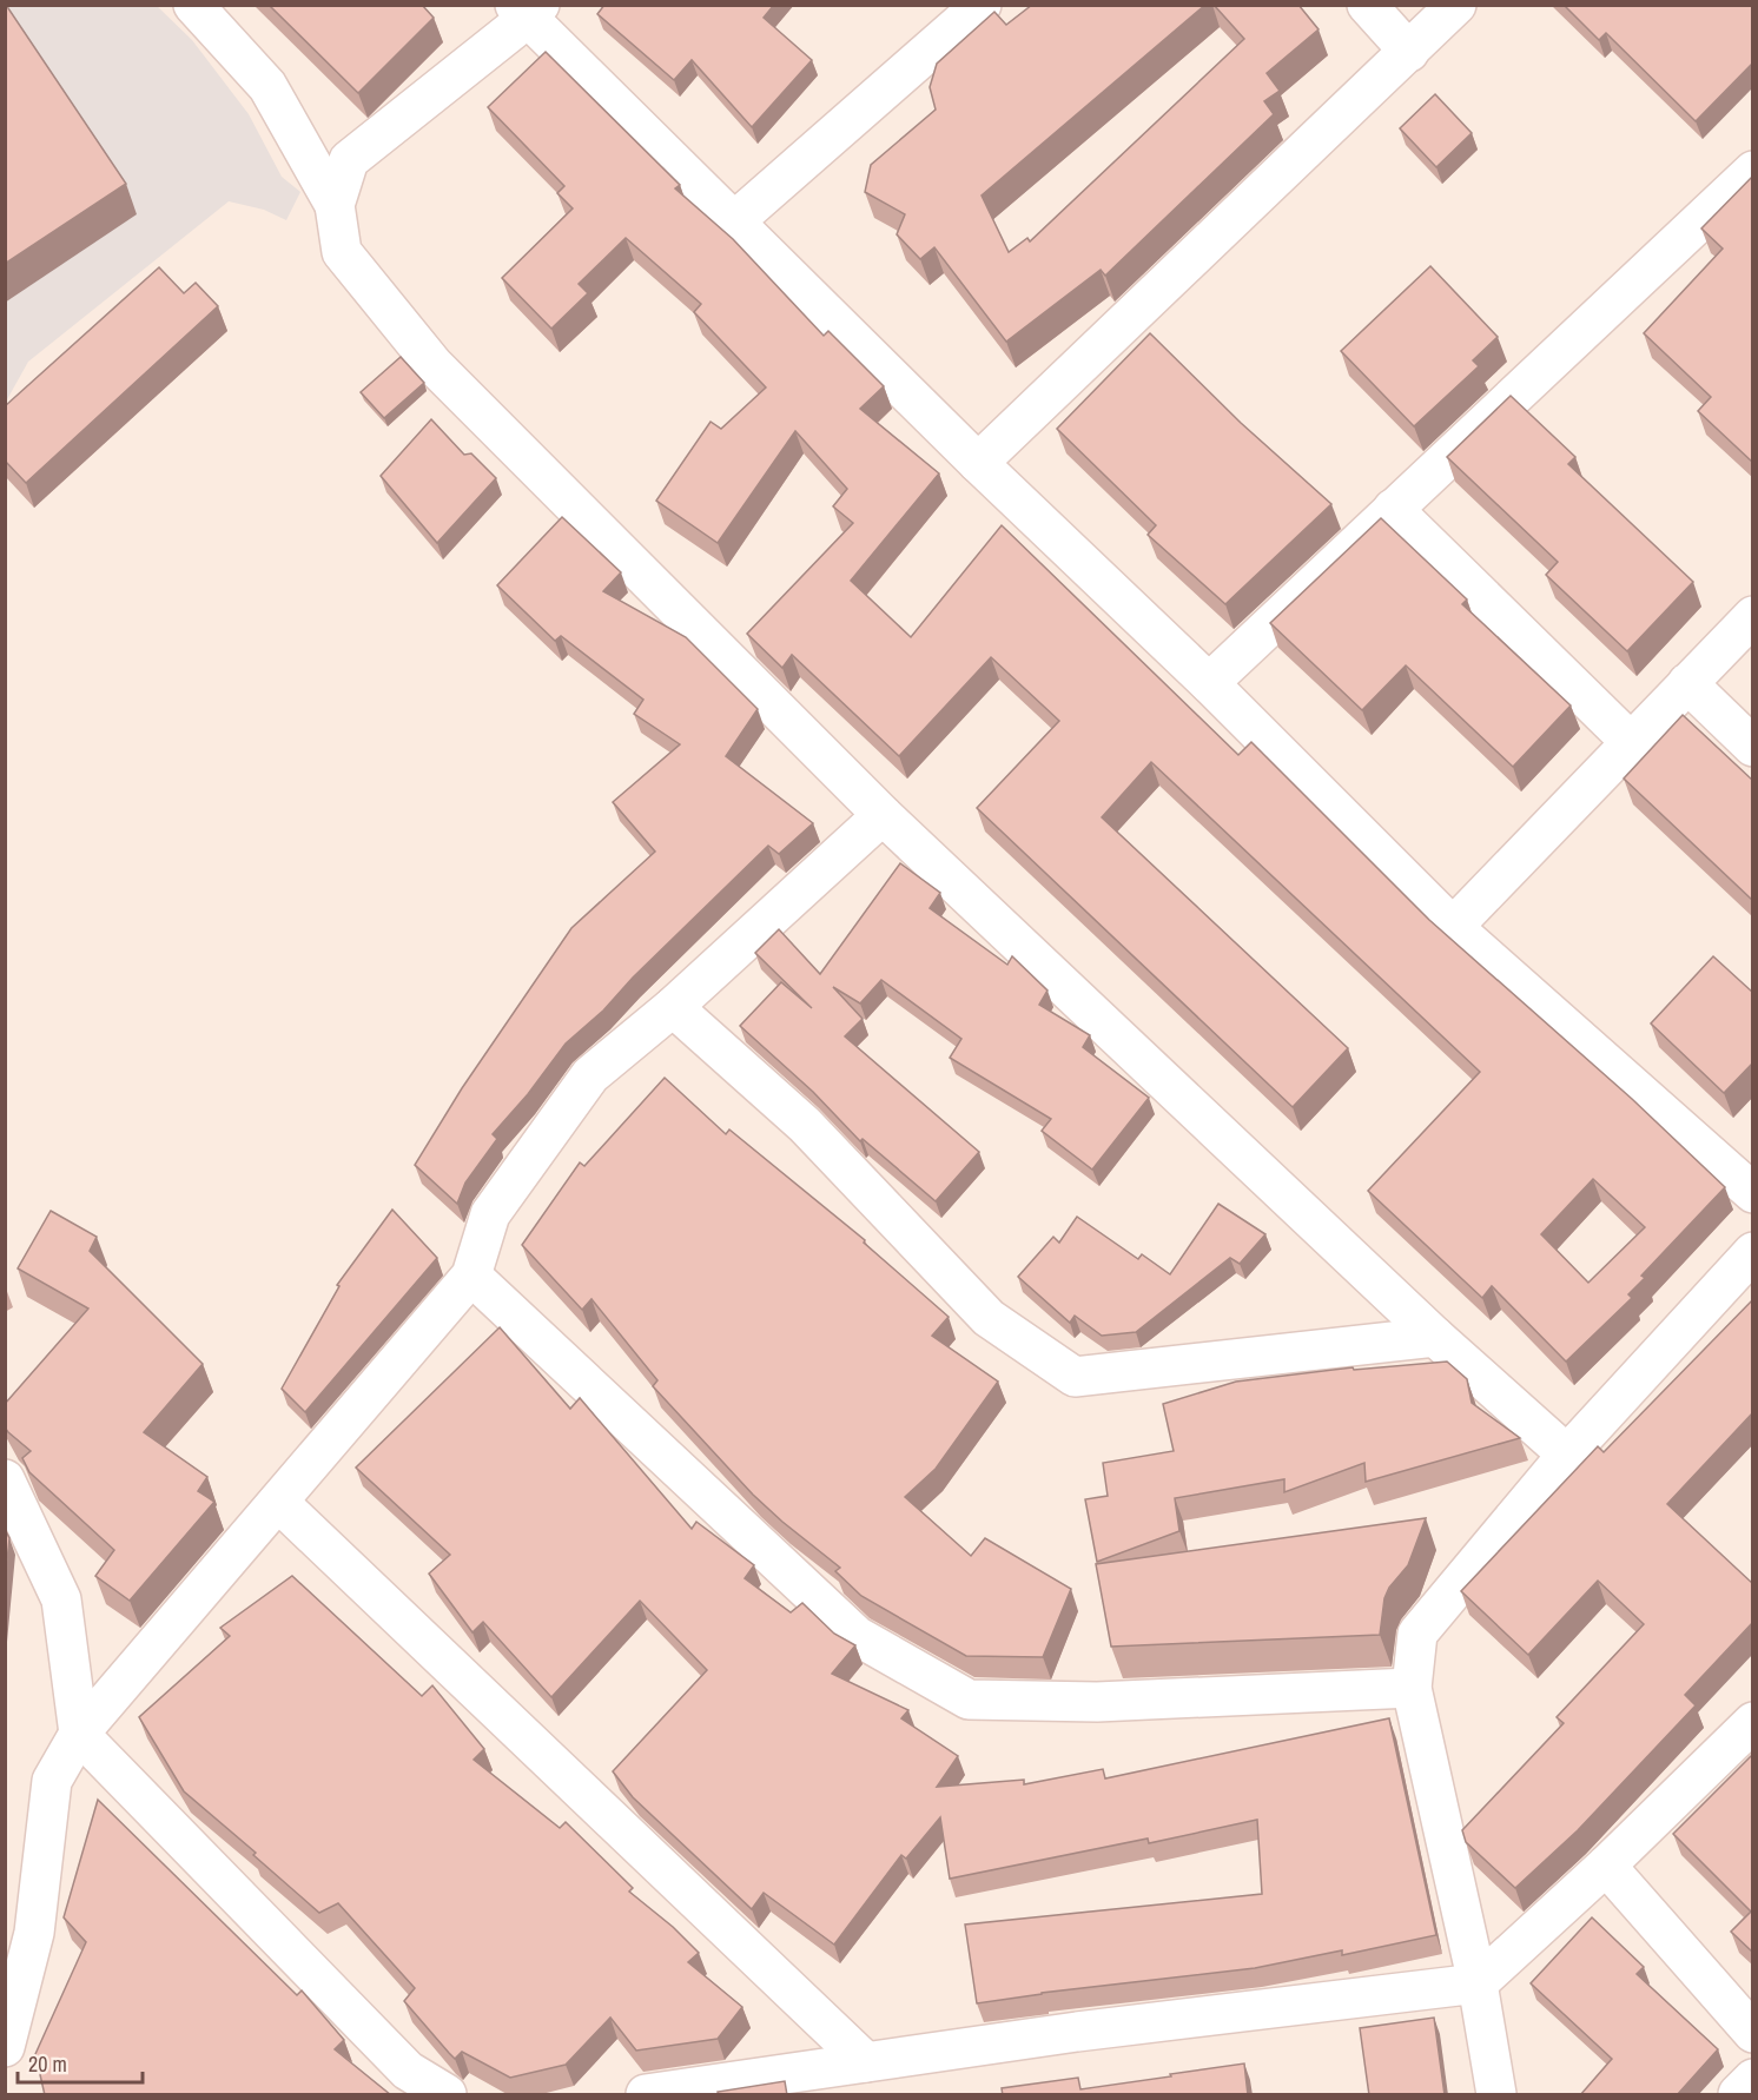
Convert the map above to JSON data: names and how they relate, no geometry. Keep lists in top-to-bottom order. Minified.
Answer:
{"scale_bar":"20 m"}
